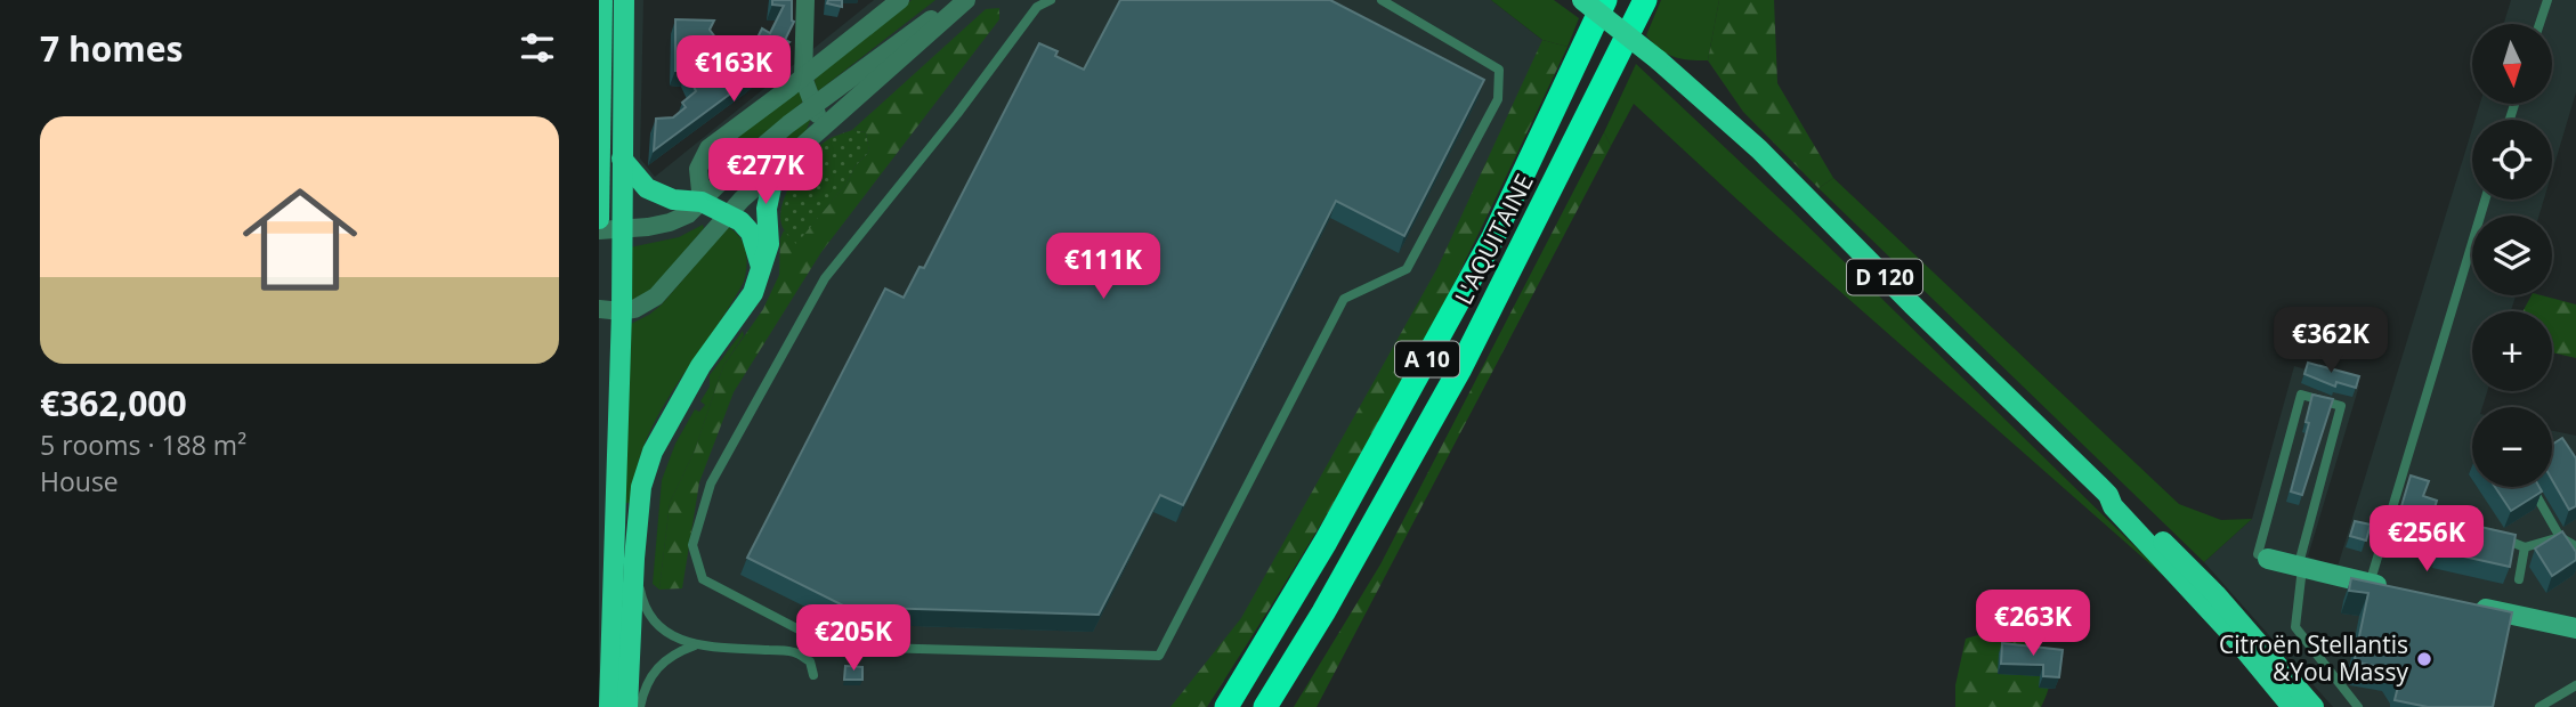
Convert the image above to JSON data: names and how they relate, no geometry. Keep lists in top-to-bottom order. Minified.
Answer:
{"streets":{"highway":["L'AQUITAINE","A 10"],"main road":["D 120"]},"places":["Citroën Stellantis &You Massy"],"north":"bottom","page":{"heading":"7 homes","map_buttons":["+","−"],"price":["€163K","€277K","€111K","€362K","€256K","€263K","€205K"],"list":[{"name":"€362,000","note":"5 rooms · 188 m² · House"}]}}
